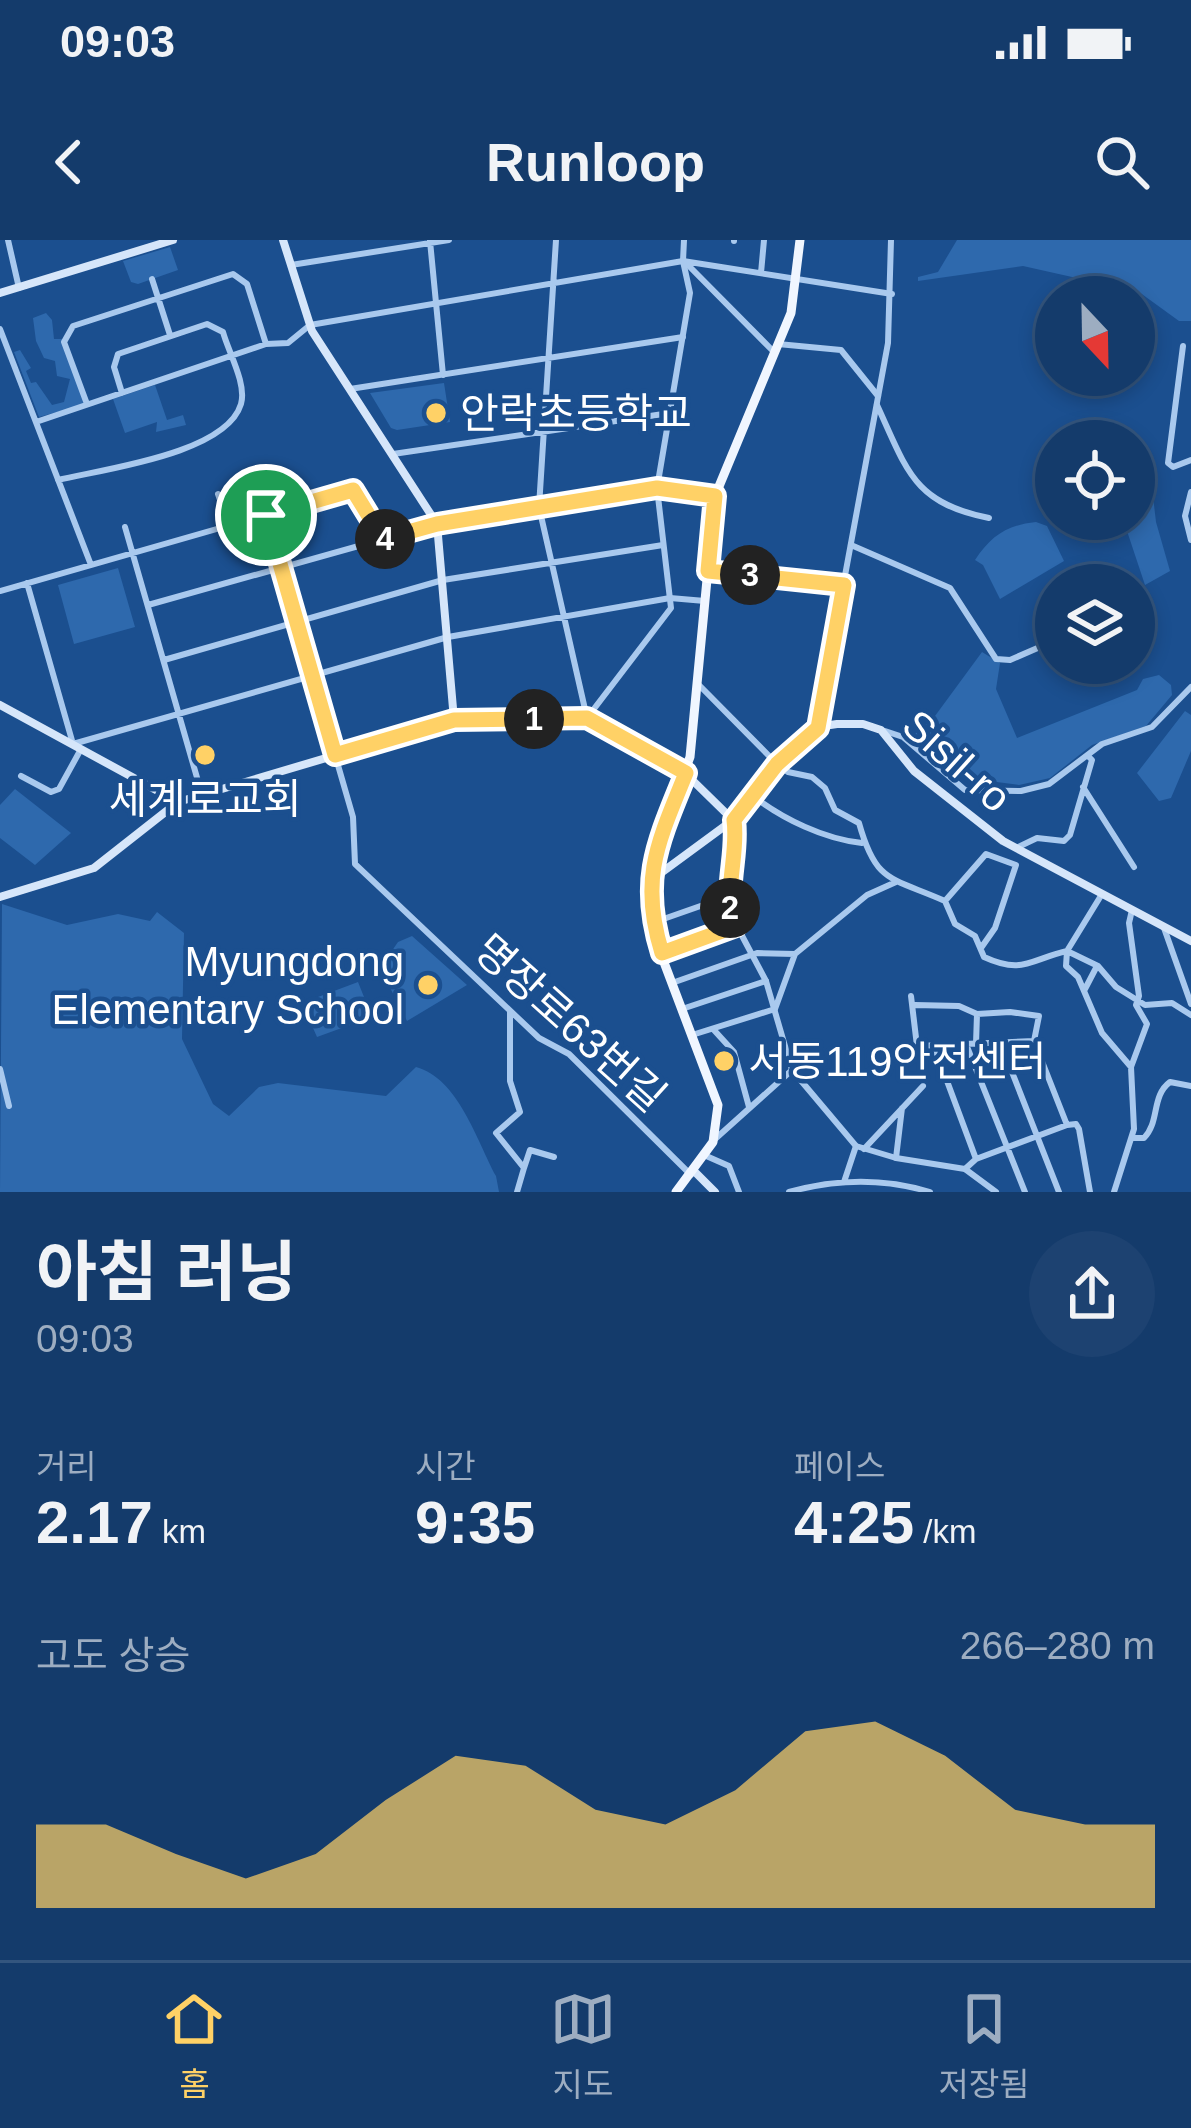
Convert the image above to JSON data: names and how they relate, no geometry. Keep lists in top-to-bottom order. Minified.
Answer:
{"streets":{"main road":["Sisil-ro"],"street":["명장로63번길"]},"places":["안락초등학교","세계로교회","Myungdong Elementary School","서동119안전센터"],"north":"bottom","page":{"status":"09:03","header":"Runloop","pins":["4","3","1","2"],"heading":["아침 러닝","09:03"],"stats":[["거리","2.17 km"],["시간","9:35"],["페이스","4:25 /km"]],"chart":["고도 상승","266–280 m"],"tabs":["홈","지도","저장됨"]}}
